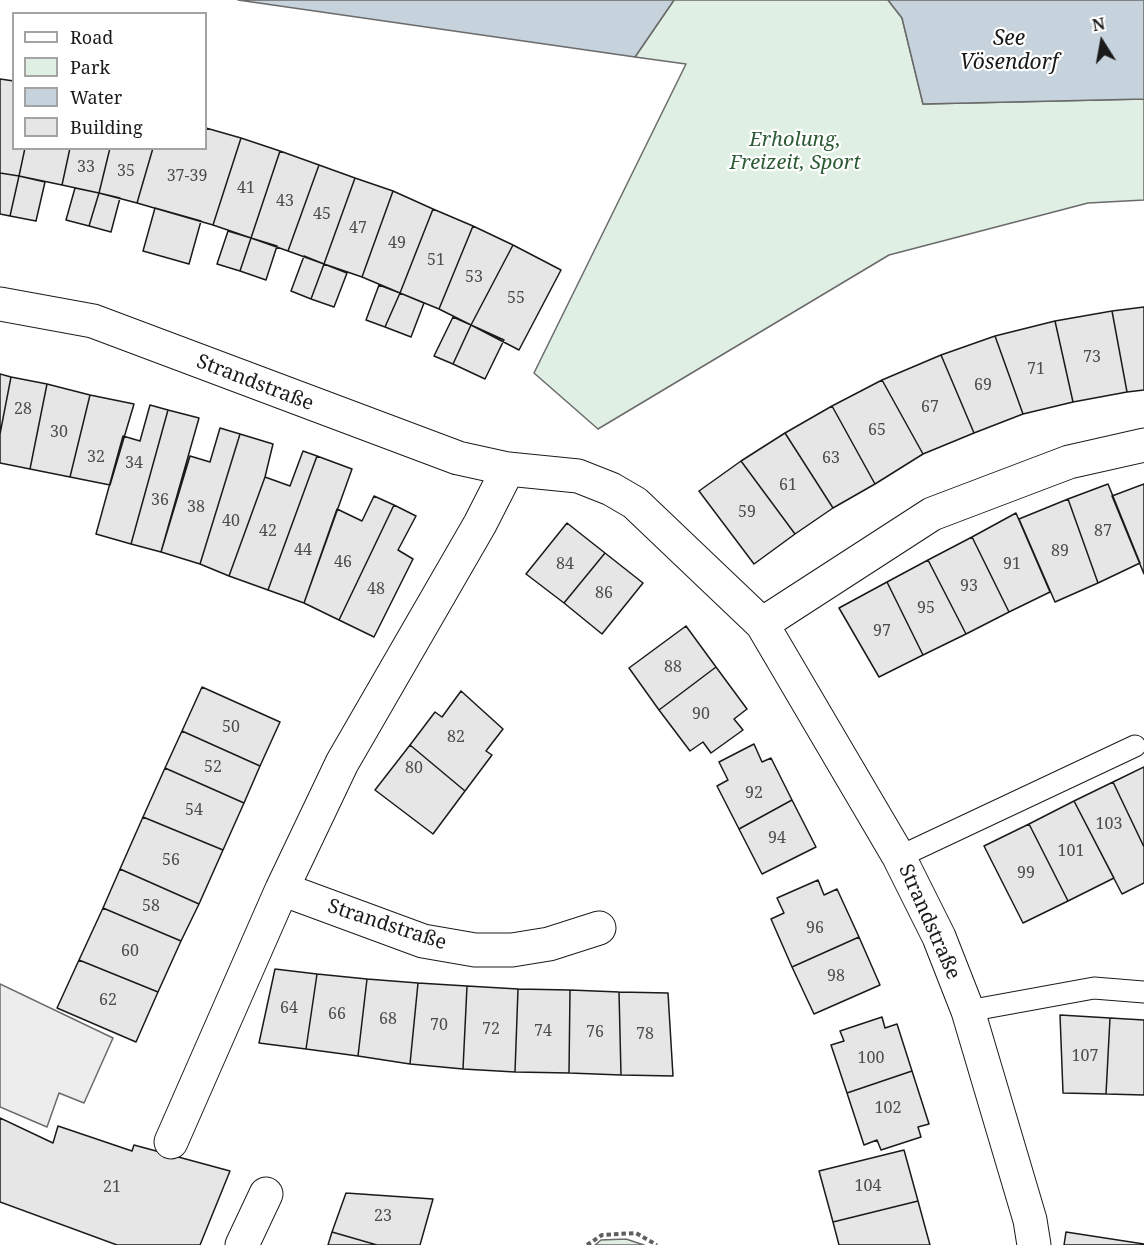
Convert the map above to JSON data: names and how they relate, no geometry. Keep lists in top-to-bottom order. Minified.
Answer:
{"streets":{"street":["Strandstraße"]},"water":["See Vösendorf"],"parks":["Erholung, Freizeit, Sport"],"house_numbers":["33","35","37-39","41","43","45","47","49","51","53","55","73","71","69","67","28","65","30","32","63","34","61","36","38","59","40","42","87","44","89","46","84","91","93","48","86","95","97","88","90","50","82","52","80","92","54","103","94","101","56","99","58","96","60","98","62","64","66","68","70","72","74","76","78","107","100","102","104","21","23"],"legend":["Road","Park","Water","Building"],"north":"top"}
